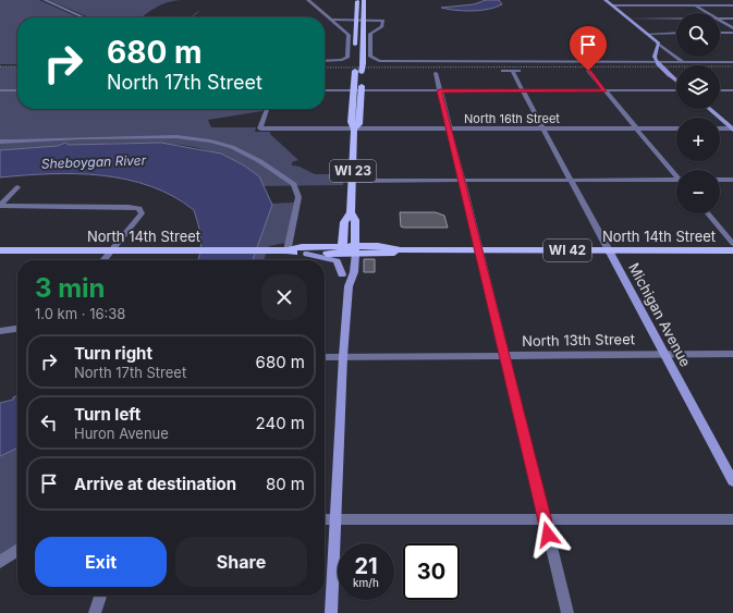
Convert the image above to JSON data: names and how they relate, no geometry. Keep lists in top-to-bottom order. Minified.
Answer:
{"streets":{"main road":["WI 23","North 14th Street","WI 42"],"street":["North 16th Street","Michigan Avenue","North 13th Street"]},"crossings":[["North 16th Street","WI 23"],["North 16th Street","Michigan Avenue"],["WI 23","North 14th Street"],["North 14th Street","Michigan Avenue"],["Michigan Avenue","North 13th Street"]],"water":["Sheboygan River"],"page":{"map_buttons":["+","−"],"turn":["680 m","North 17th Street"],"heading":["3 min","1.0 km · 16:38"],"list":[{"name":"Turn right","note":"North 17th Street","value":"680 m"},{"name":"Turn left","note":"Huron Avenue","value":"240 m"},{"name":"Arrive at destination","value":"80 m"}],"buttons":["Exit","Share"],"speed":"21 km/h","limit":"30"}}
